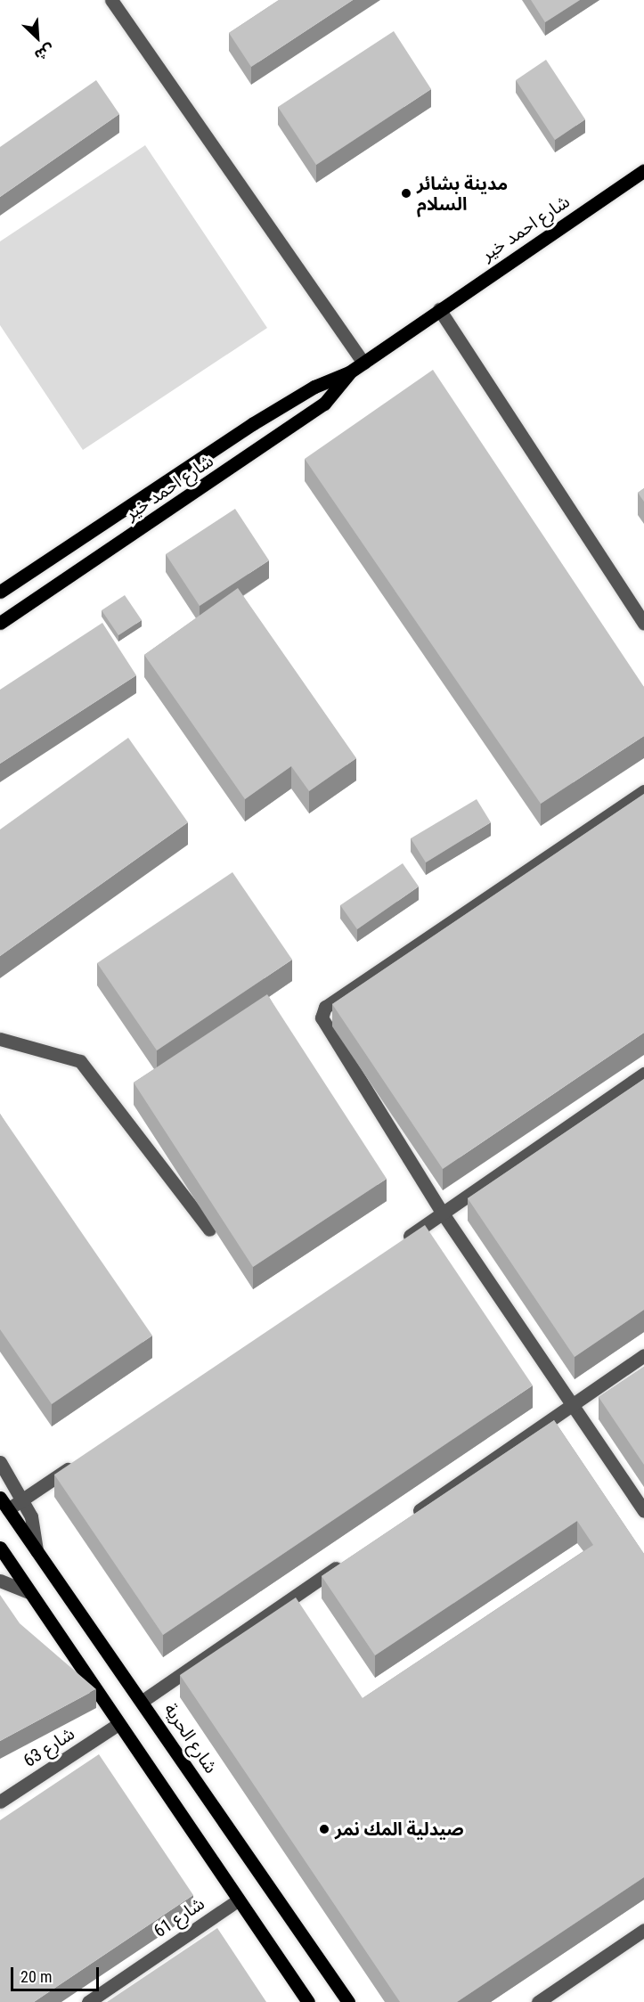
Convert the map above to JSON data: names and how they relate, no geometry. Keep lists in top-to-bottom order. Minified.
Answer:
{"streets":{"main road":["شارع احمد خير","شارع الحرية"],"street":["شارع 63","شارع 61"]},"places":["مدينة بشائر السلام","صيدلية المك نمر"],"scale_bar":"20 m","north":"bottom right"}
